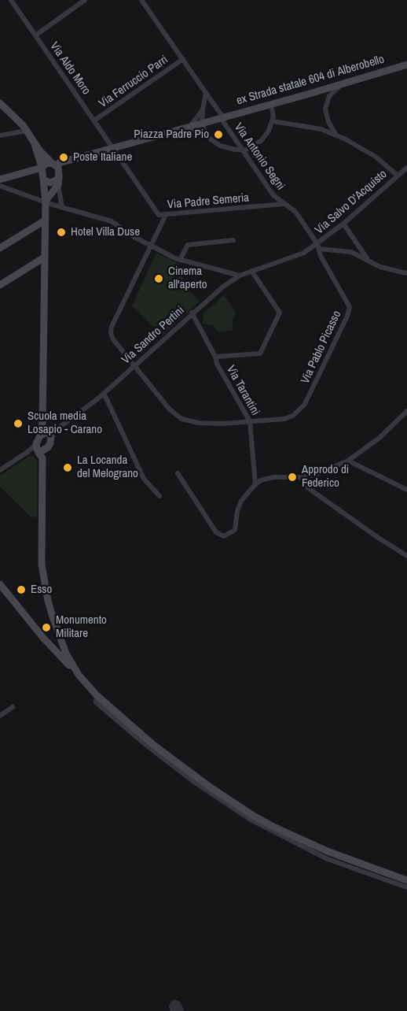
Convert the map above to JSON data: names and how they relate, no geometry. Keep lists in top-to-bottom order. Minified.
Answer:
{"streets":{"main road":["ex Strada statale 604 di Alberobello"],"street":["Via Aldo Moro","Via Ferruccio Parri","Via Antonio Segni","Via Padre Semeria","Via Salvo D'Acquisto","Via Sandro Pertini","Via Pablo Picasso","Via Tarantini"]},"crossings":[["Via Aldo Moro","ex Strada statale 604 di Alberobello"],["Via Aldo Moro","Via Ferruccio Parri"],["Via Aldo Moro","Via Padre Semeria"],["ex Strada statale 604 di Alberobello","Via Antonio Segni"],["ex Strada statale 604 di Alberobello","Via Padre Semeria"],["Via Ferruccio Parri","Via Antonio Segni"],["Via Antonio Segni","Via Padre Semeria"],["Via Antonio Segni","Via Salvo D'Acquisto"],["Via Antonio Segni","Via Sandro Pertini"],["Via Antonio Segni","Via Pablo Picasso"],["Via Padre Semeria","Via Pablo Picasso"],["Via Salvo D'Acquisto","Via Sandro Pertini"],["Via Salvo D'Acquisto","Via Pablo Picasso"],["Via Sandro Pertini","Via Pablo Picasso"],["Via Sandro Pertini","Via Tarantini"],["Via Pablo Picasso","Via Tarantini"]],"places":["Piazza Padre Pio","Poste Italiane","Hotel Villa Duse","Cinema all'aperto","Scuola media Losapio - Carano","La Locanda del Melograno","Approdo di Federico","Esso","Monumento Militare"]}
